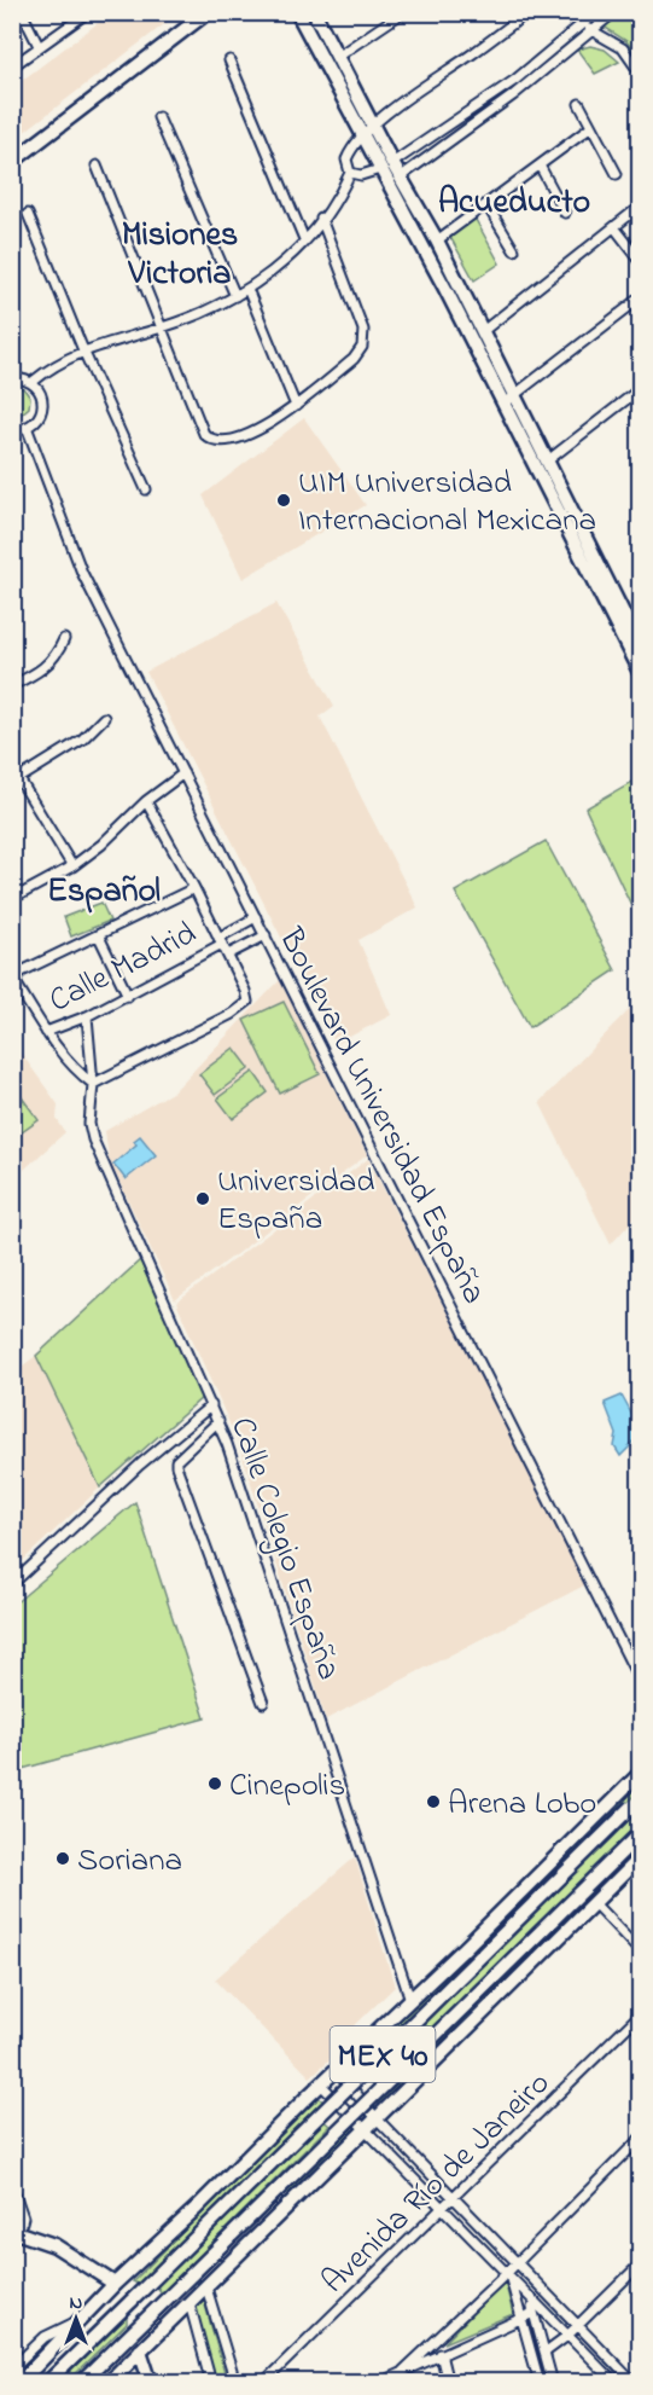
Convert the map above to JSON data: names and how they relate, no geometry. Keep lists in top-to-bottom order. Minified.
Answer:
{"streets":{"main road":["MEX 40"],"street":["Calle Madrid","Boulevard Universidad España","Calle Colegio España","Avenida Río de Janeiro"]},"crossings":[["Calle Madrid","Boulevard Universidad España"]],"districts":["Acueducto","Misiones Victoria","Español"],"places":["UIM Universidad Internacional Mexicana","Universidad España","Cinepolis","Arena Lobo","Soriana"],"north":"top"}
